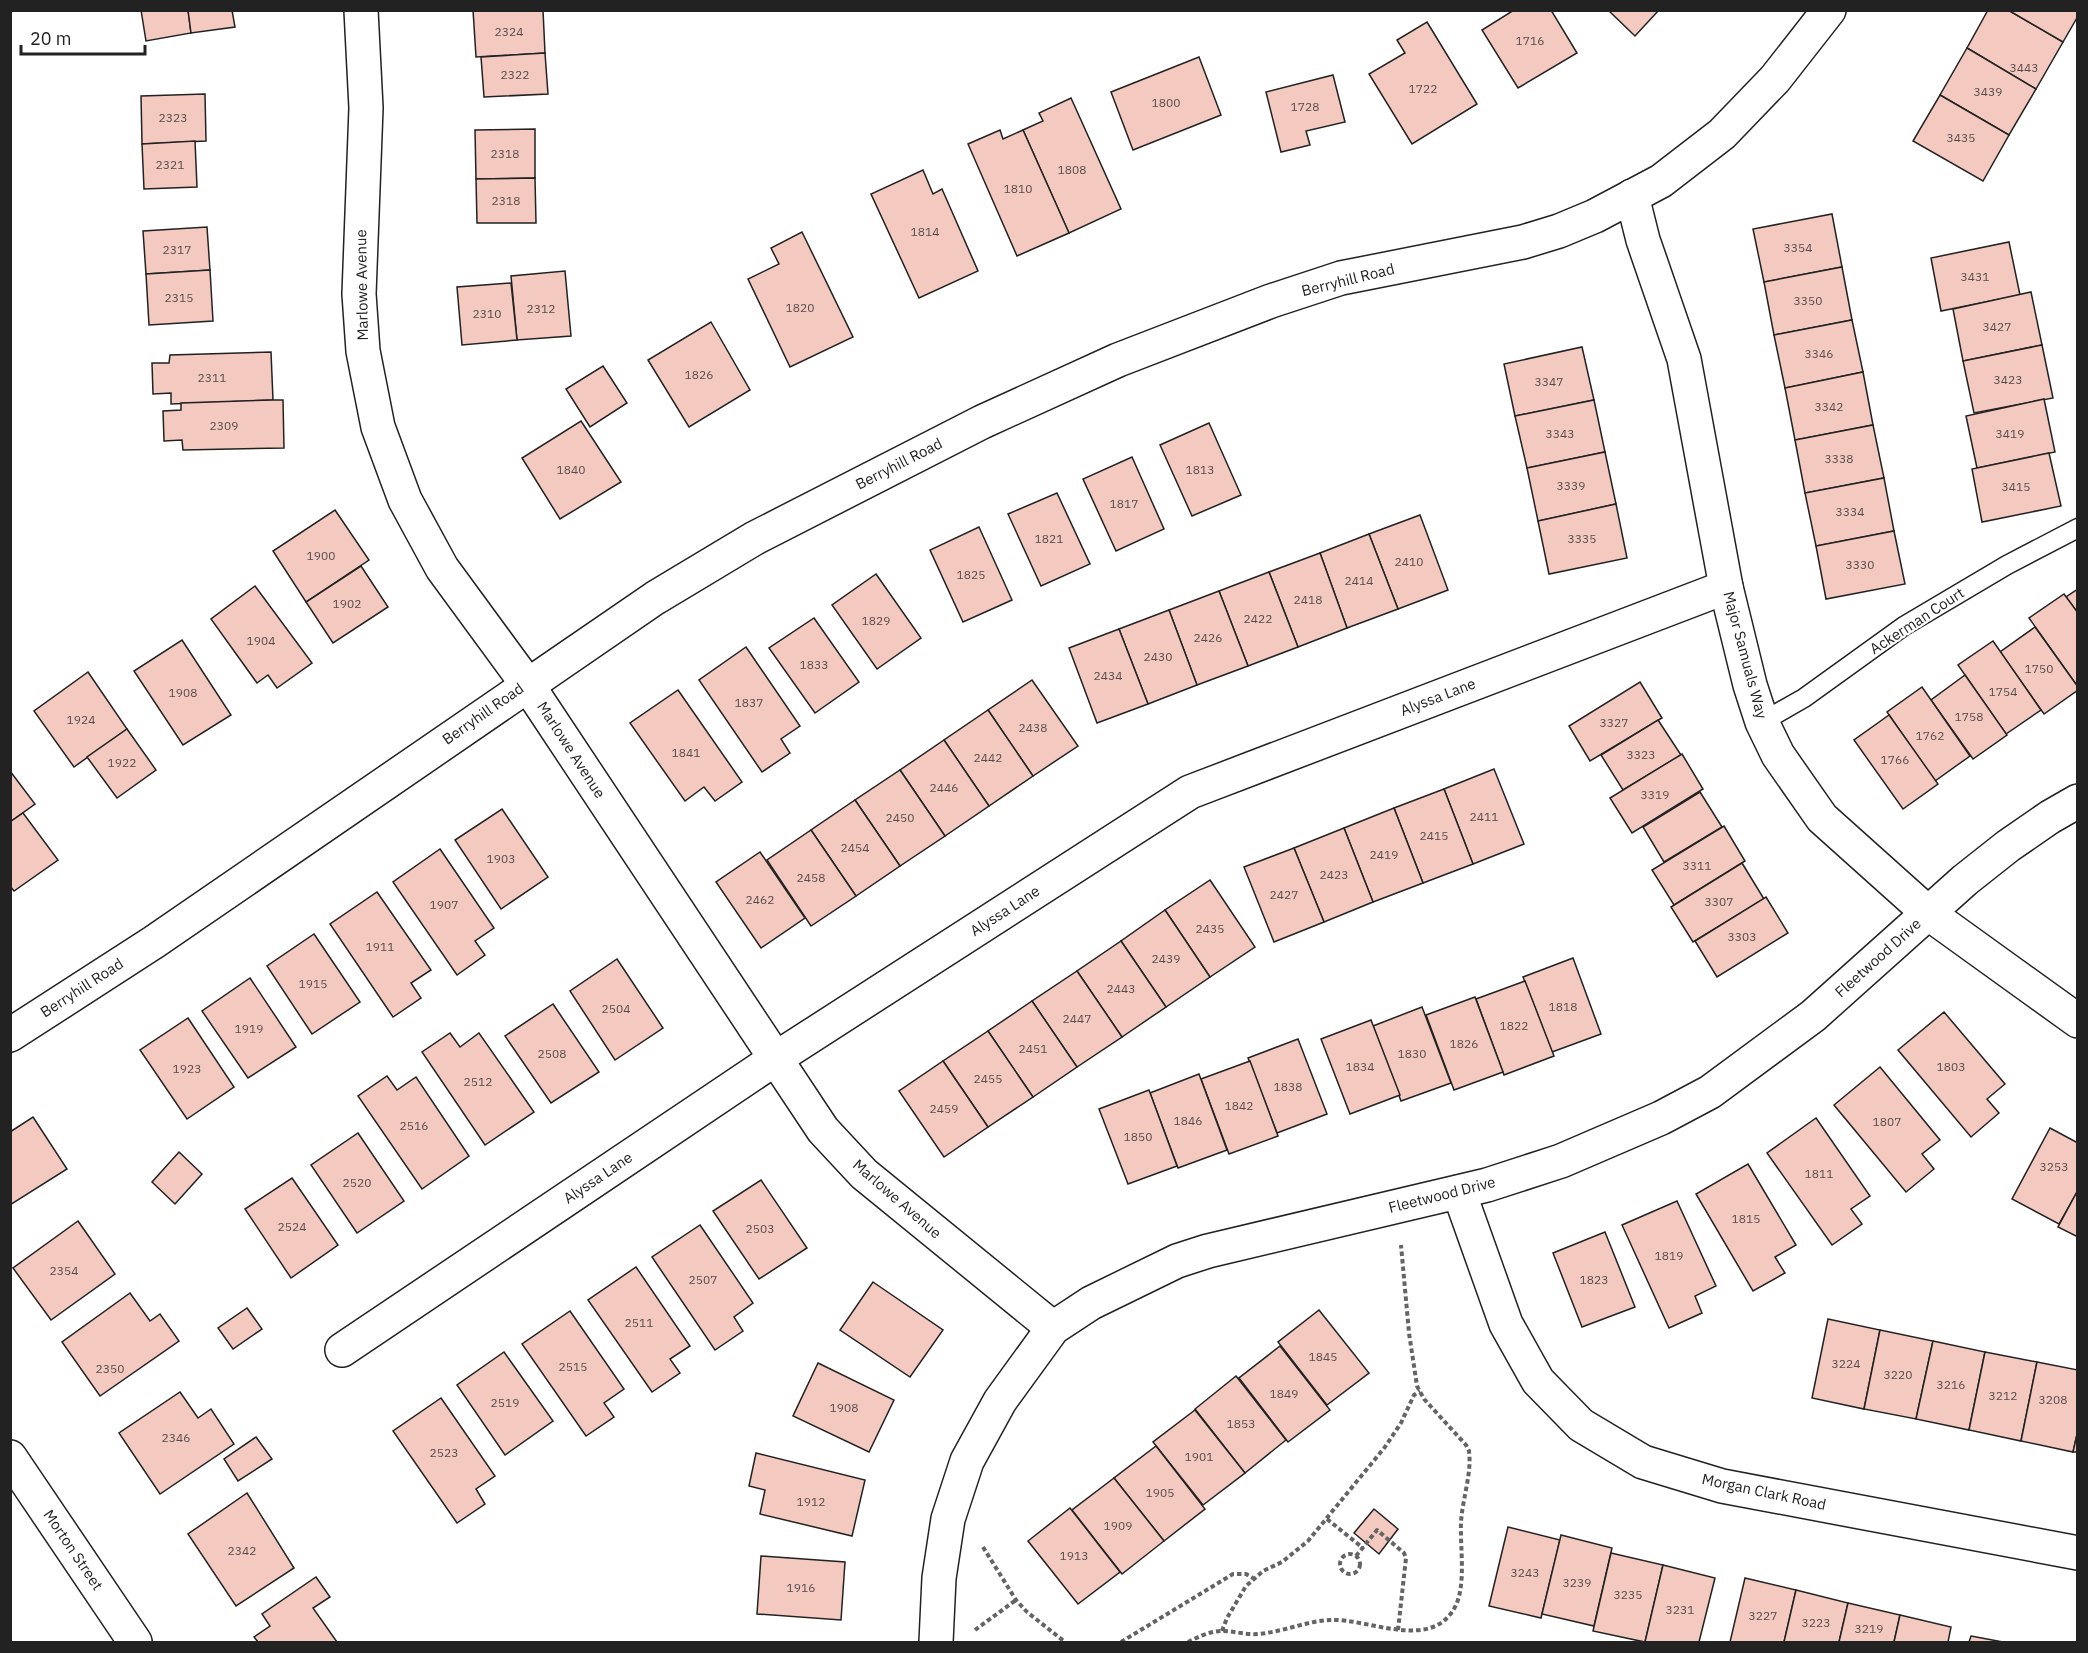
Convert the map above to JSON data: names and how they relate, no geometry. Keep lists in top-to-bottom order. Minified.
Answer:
{"streets":{"street":["Berryhill Road","Marlowe Avenue","Major Samuals Way","Alyssa Lane","Fleetwood Drive","Morgan Clark Road","Morton Street"],"lane":["Ackerman Court"]},"crossings":[["Berryhill Road","Marlowe Avenue"],["Berryhill Road","Major Samuals Way"],["Marlowe Avenue","Alyssa Lane"],["Marlowe Avenue","Fleetwood Drive"],["Ackerman Court","Major Samuals Way"],["Major Samuals Way","Alyssa Lane"],["Major Samuals Way","Fleetwood Drive"],["Fleetwood Drive","Morgan Clark Road"]],"house_numbers":["2324","1716","3443","2322","1722","3439","1800","1728","2323","3435","2318","2321","1808","1810","2318","1814","3354","2317","3431","2315","3350","1820","2312","2310","3427","3346","1826","2311","3423","3347","3342","2309","3343","3419","3338","1840","1813","3339","3415","1817","3334","1821","3335","1900","2410","3330","1825","2414","2418","1902","2422","1829","2426","1904","2430","1833","1750","2434","1754","1908","1837","1758","1924","3327","2438","1762","1841","3323","2442","1766","1922","2446","3319","2411","2450","2415","2454","2419","1903","3311","2423","2458","2427","2462","3307","1907","2435","3303","1911","2439","1915","2443","1818","2504","2447","1822","1919","1826","2451","2508","1830","1834","1803","1923","2455","2512","1838","1842","2459","1846","1807","2516","1850","3253","1811","2520","1815","2524","2503","1819","2354","2507","1823","2511","1845","3224","2515","2350","3220","3216","1849","3212","3208","2519","1908","1853","2346","2523","1901","1905","1912","1909","2342","1913","3243","3239","1916","3235","3231","3227","3223","3219"],"scale_bar":"20 m"}
